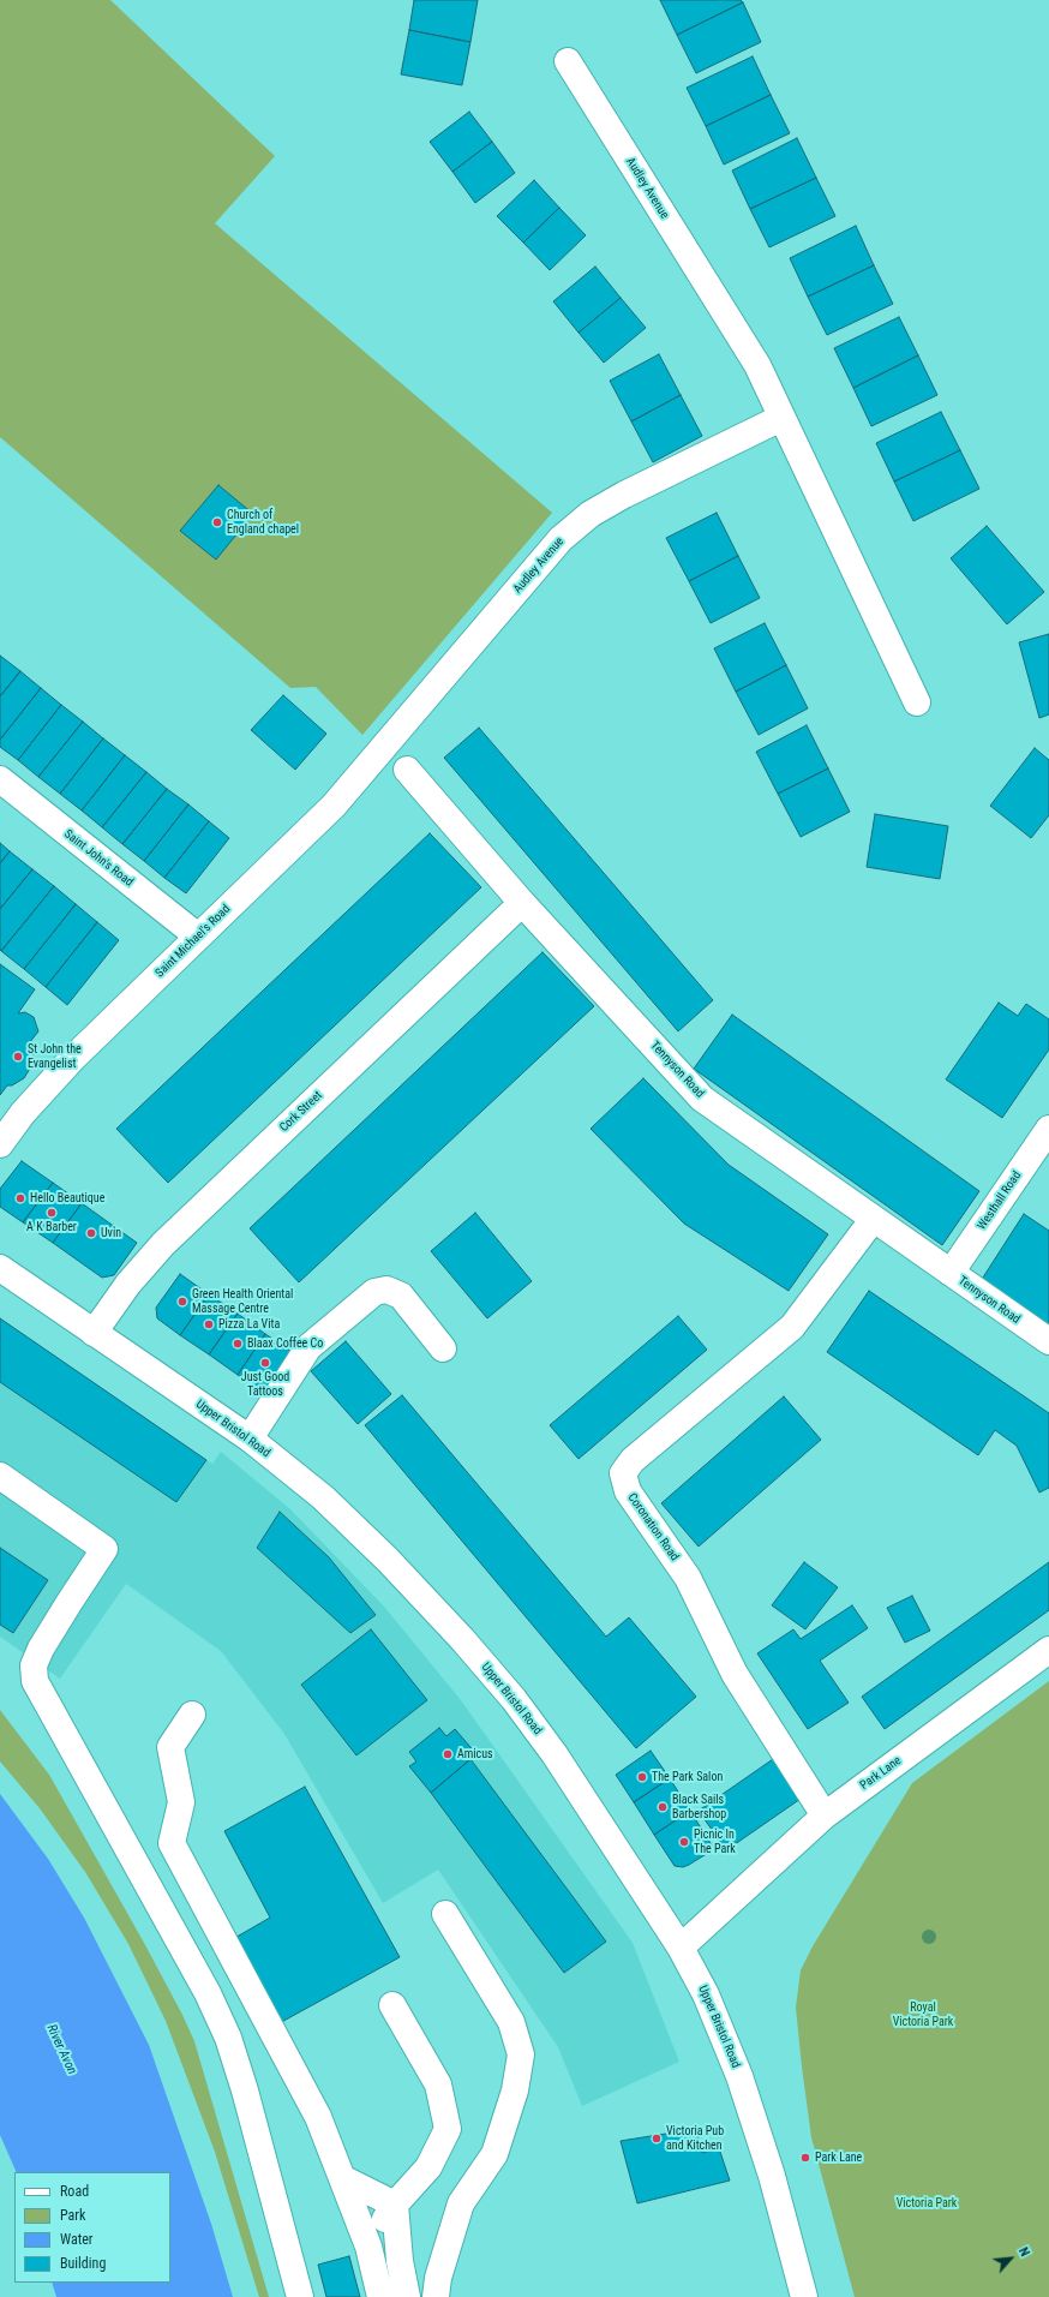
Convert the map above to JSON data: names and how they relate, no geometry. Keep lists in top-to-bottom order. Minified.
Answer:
{"streets":{"street":["Audley Avenue","Saint John's Road","Saint Michael's Road","Tennyson Road","Cork Street","Westhall Road","Upper Bristol Road","Coronation Road","Park Lane"]},"crossings":[["Audley Avenue","Saint Michael's Road"],["Saint John's Road","Saint Michael's Road"],["Tennyson Road","Cork Street"],["Tennyson Road","Westhall Road"],["Tennyson Road","Coronation Road"],["Cork Street","Upper Bristol Road"],["Upper Bristol Road","Park Lane"],["Coronation Road","Park Lane"]],"water":["River Avon"],"parks":["Royal Victoria Park","Victoria Park"],"places":["Church of England chapel","St John the Evangelist","Hello Beautique","A K Barber","Uvin","Green Health Oriental Massage Centre","Pizza La Vita","Blaax Coffee Co","Just Good Tattoos","Amicus","The Park Salon","Black Sails Barbershop","Picnic In The Park","Victoria Pub and Kitchen","Park Lane"],"legend":["Road","Park","Water","Building"],"north":"top right"}
